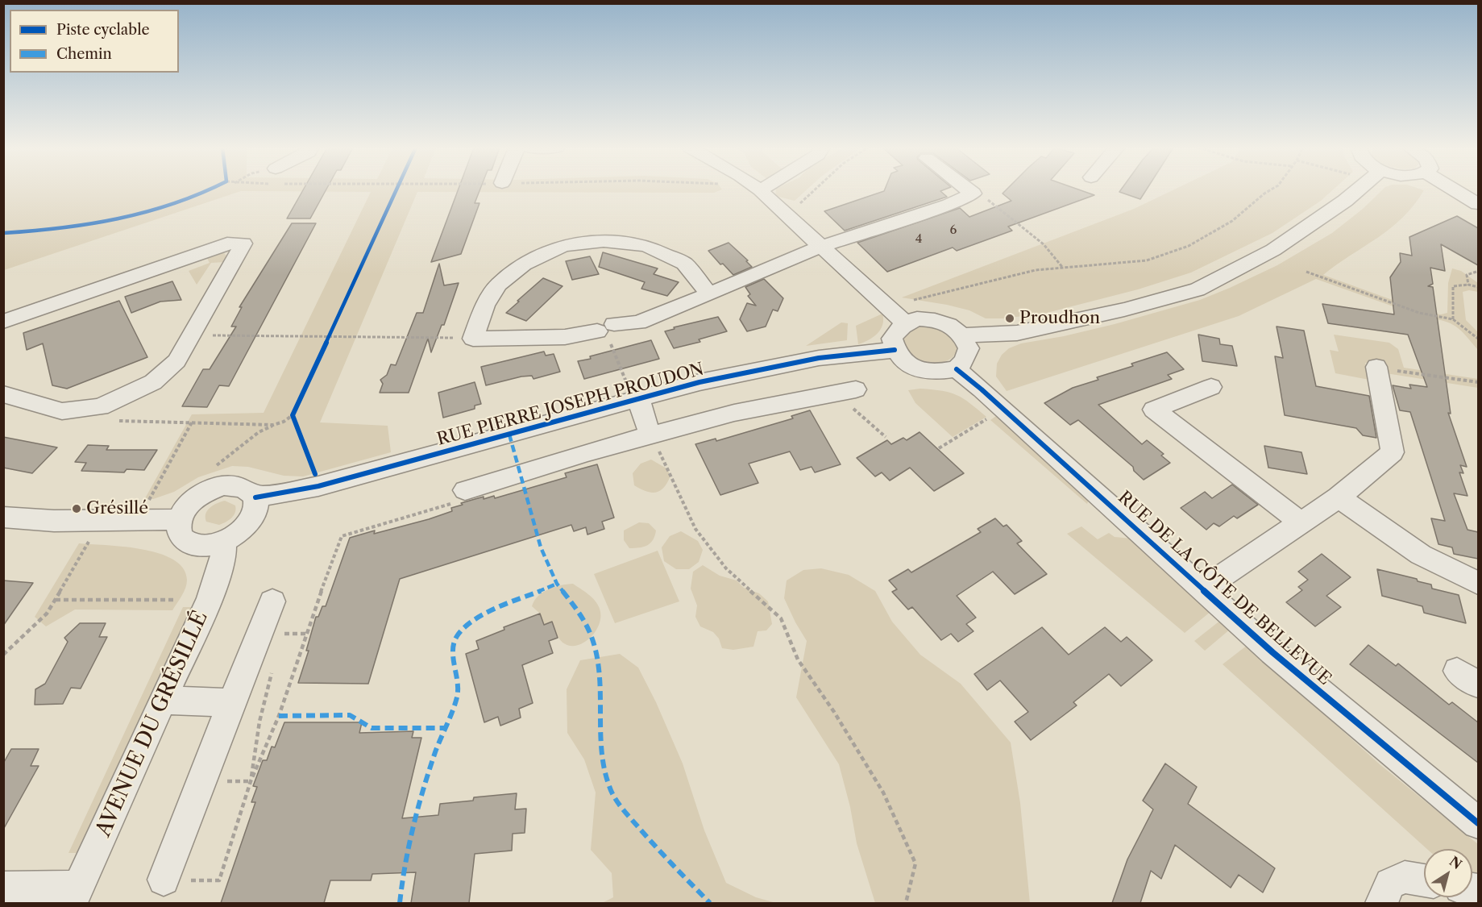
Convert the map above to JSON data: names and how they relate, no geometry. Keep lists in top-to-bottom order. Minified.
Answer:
{"streets":{"street":["RUE PIERRE JOSEPH PROUDON","RUE DE LA CÔTE DE BELLEVUE","AVENUE DU GRÉSILLÉ"]},"crossings":[["RUE PIERRE JOSEPH PROUDON","RUE DE LA CÔTE DE BELLEVUE"],["RUE PIERRE JOSEPH PROUDON","AVENUE DU GRÉSILLÉ"]],"places":["Proudhon","Grésillé"],"house_numbers":["6","4"],"legend":["Piste cyclable","Chemin"],"north":"top right"}
